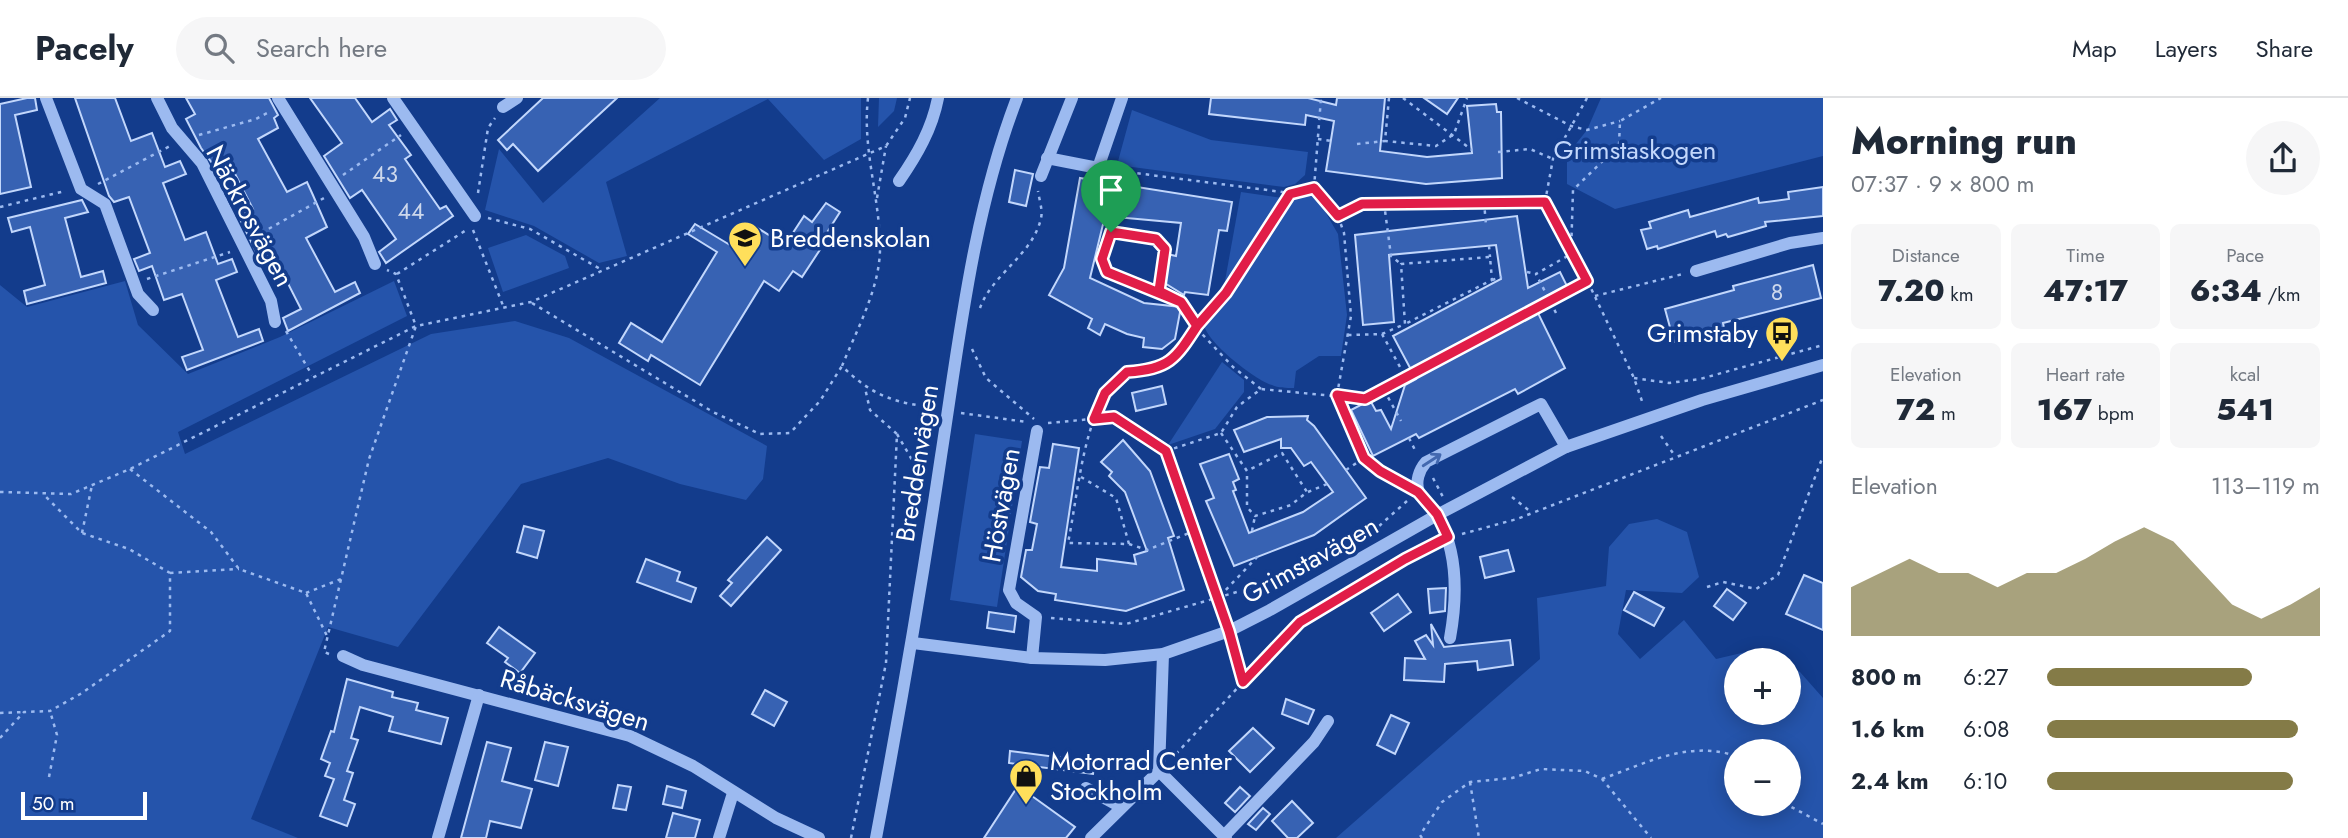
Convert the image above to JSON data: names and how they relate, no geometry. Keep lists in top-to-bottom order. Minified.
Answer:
{"streets":{"street":["Näckrosvägen","Breddenvägen","Höstvägen","Grimstavägen","Råbäcksvägen"]},"crossings":[["Breddenvägen","Grimstavägen"]],"parks":["Grimstaskogen"],"places":{"school or university":["Breddenskolan"],"bus stop":["Grimstaby"],"shop":["Motorrad Center Stockholm"]},"house_numbers":["43","44","8"],"scale_bar":"50 m","page":{"header":"Pacely","search":"Search here","nav":["Map","Layers","Share"],"heading":["Morning run","07:37 · 9 × 800 m"],"stats":[["Distance","7.20 km"],["Time","47:17"],["Pace","6:34 /km"],["Elevation","72 m"],["Heart rate","167 bpm"],["kcal","541"]],"chart":["Elevation","113–119 m"],"map_buttons":["+","−"],"list":[{"name":"800 m","note":"6:27"},{"name":"1.6 km","note":"6:08"},{"name":"2.4 km","note":"6:10"}],"scale":"50 m"}}
